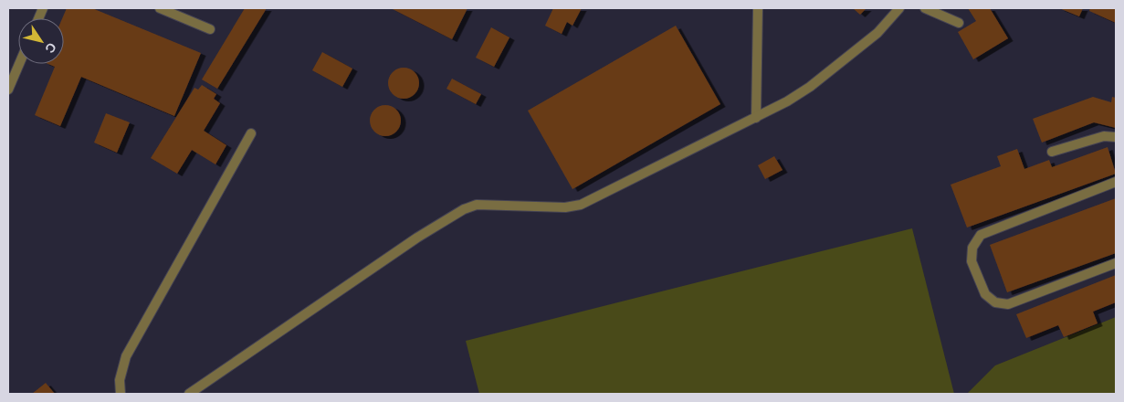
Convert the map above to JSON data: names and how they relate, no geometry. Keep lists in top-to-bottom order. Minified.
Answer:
{"north":"bottom right"}
